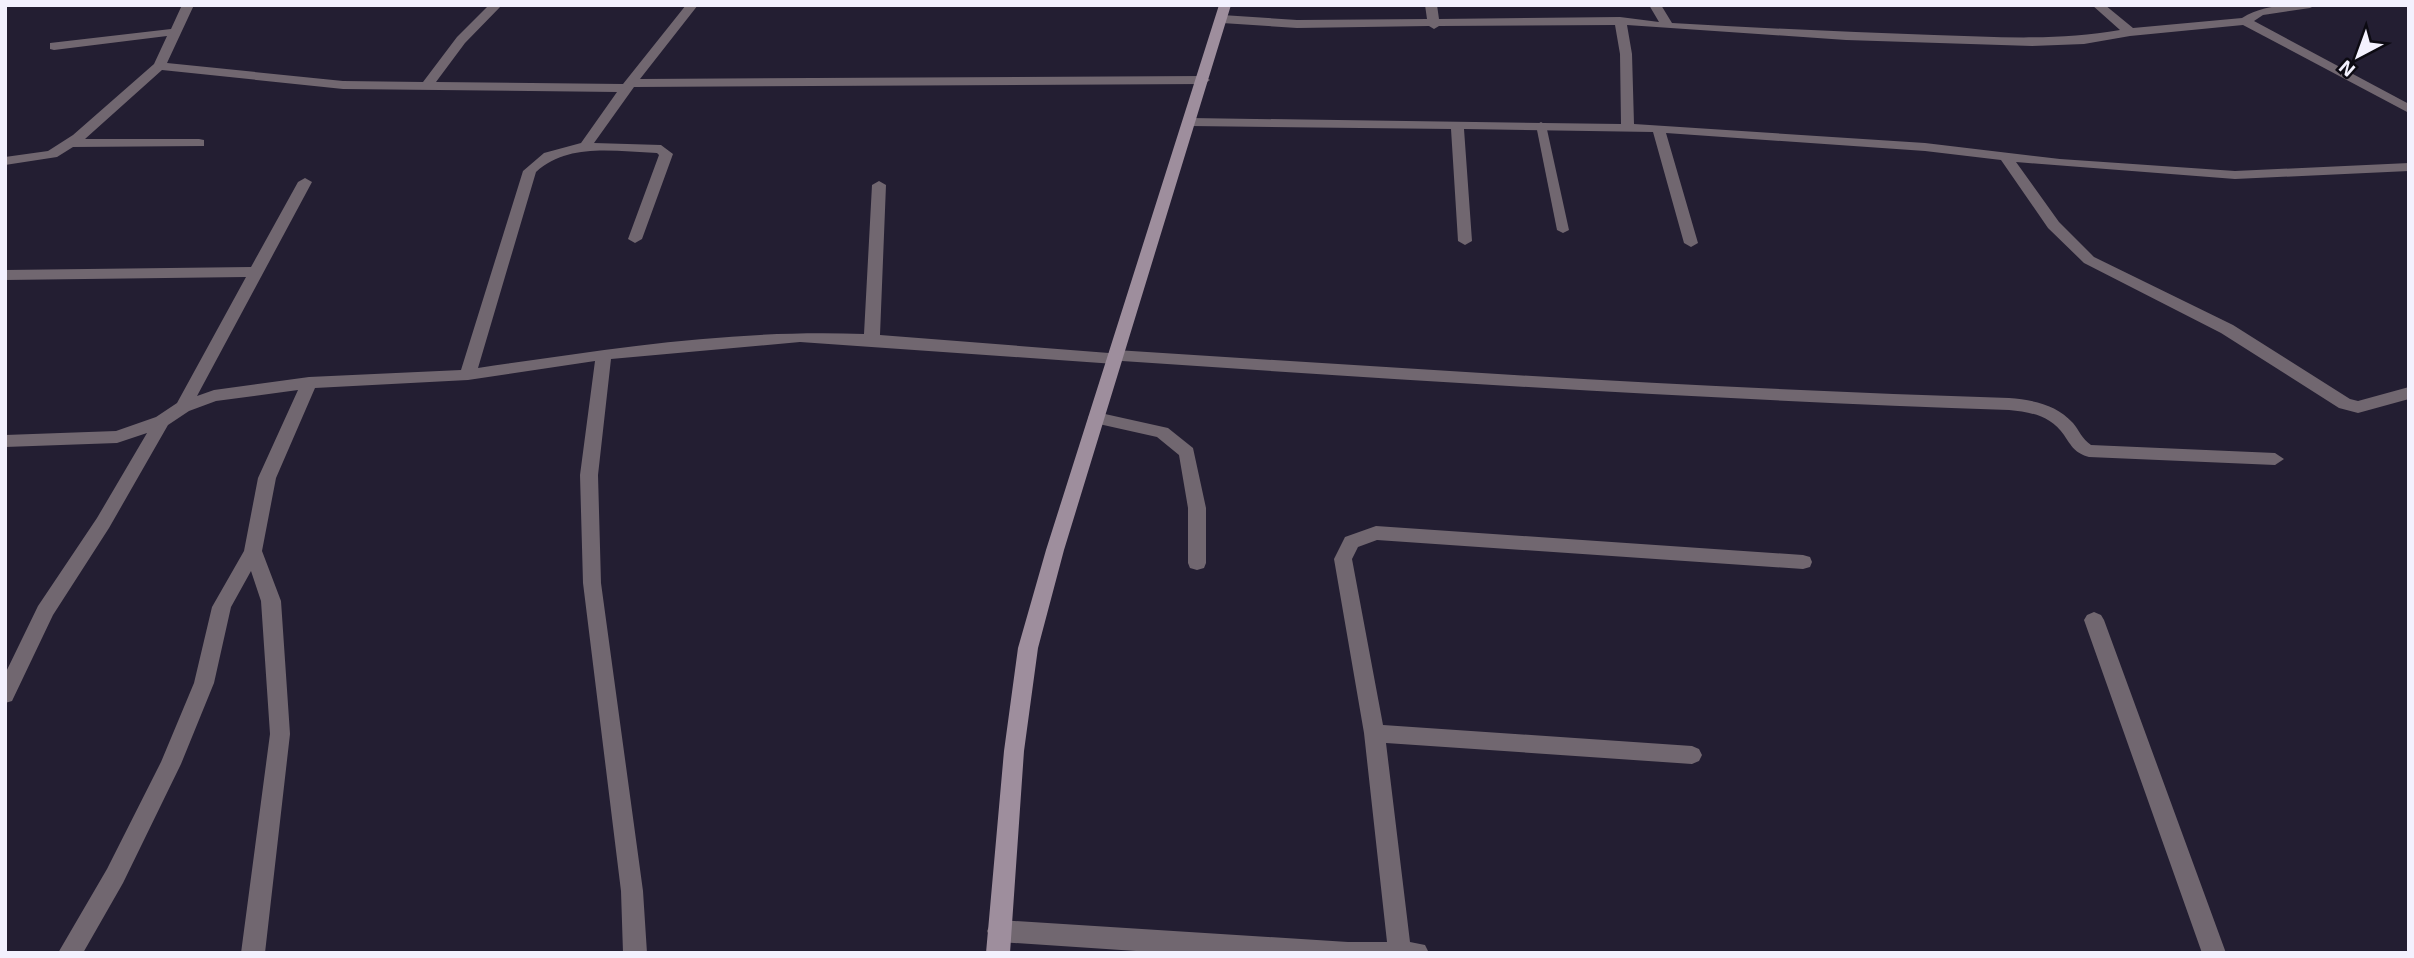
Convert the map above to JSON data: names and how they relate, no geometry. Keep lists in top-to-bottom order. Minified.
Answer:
{"north":"bottom left"}
